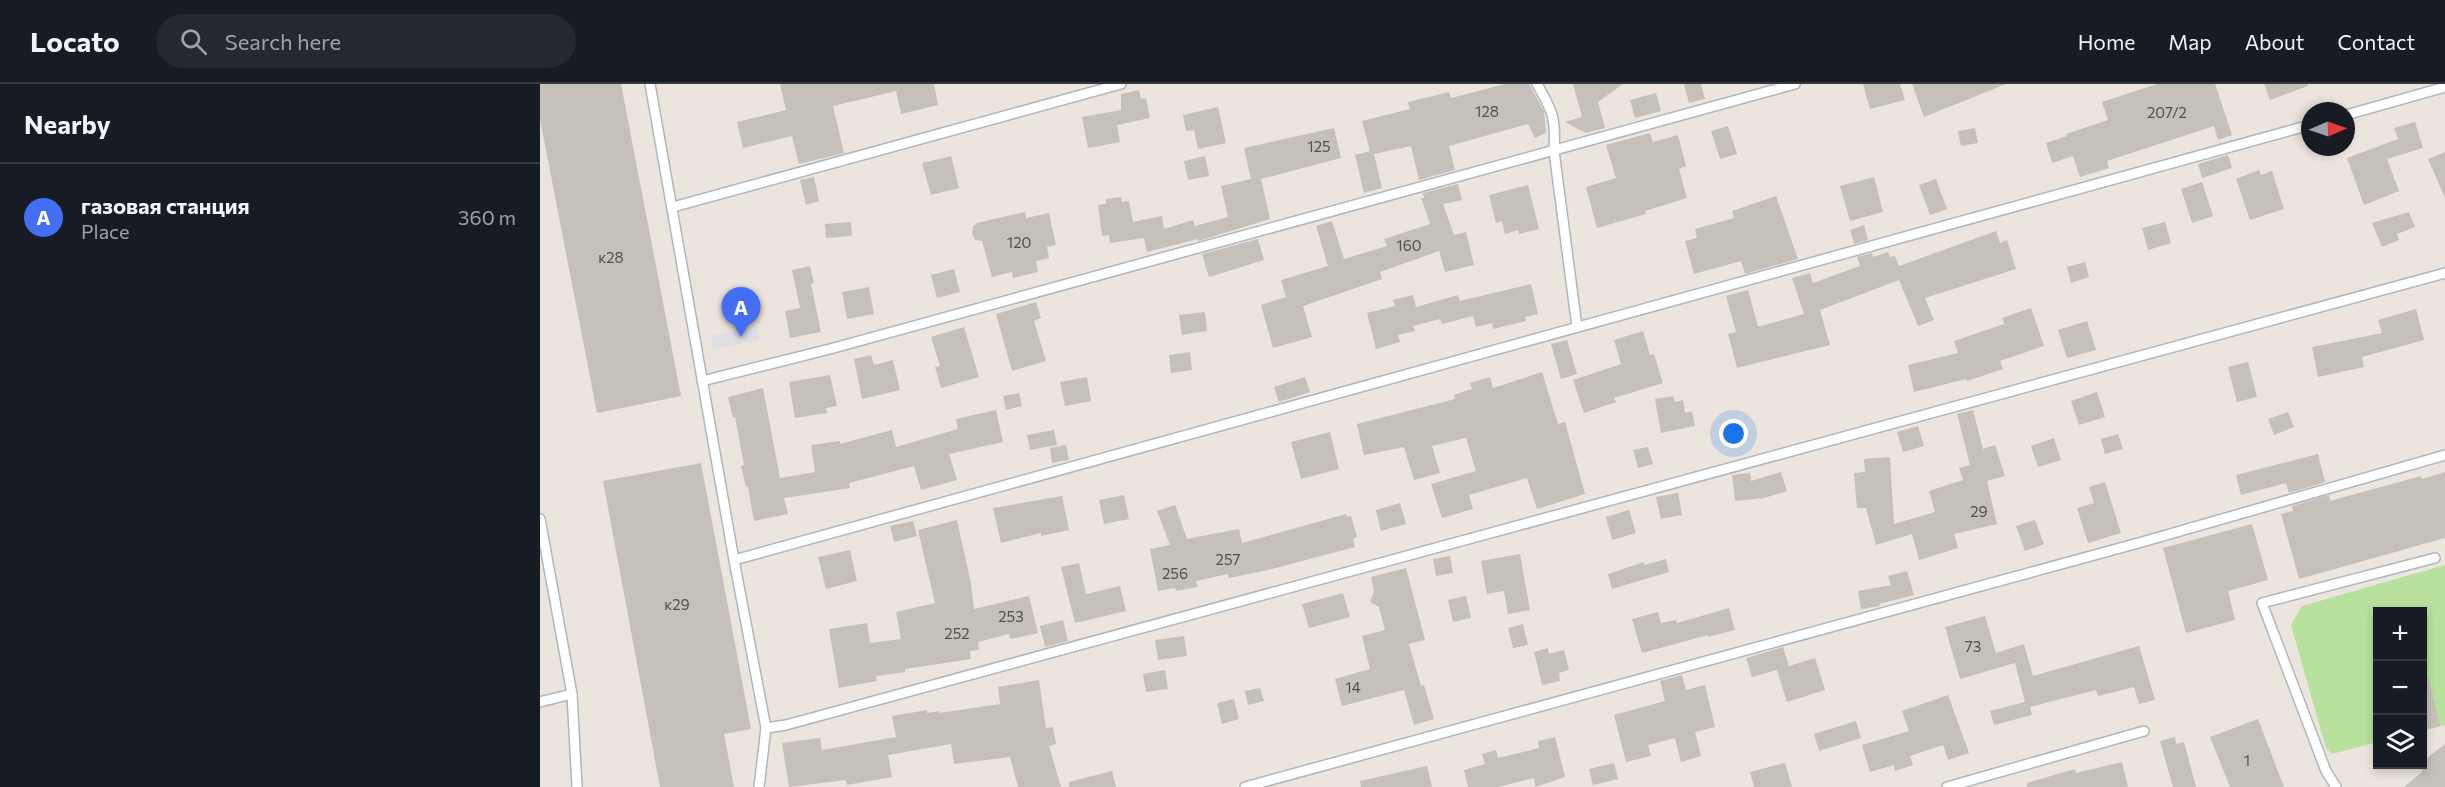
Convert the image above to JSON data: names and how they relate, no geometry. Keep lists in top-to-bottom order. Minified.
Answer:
{"house_numbers":["128","207/2","125","120","160","к28","29","257","256","к29","253","252","73","14","1"],"north":"right","page":{"header":"Locato","search":"Search here","nav":["Home","Map","About","Contact"],"heading":"Nearby","list":[{"mark":"A","name":"газовая станция","note":"Place","value":"360 m"}],"pins":"A","map_buttons":["+","−"]}}
